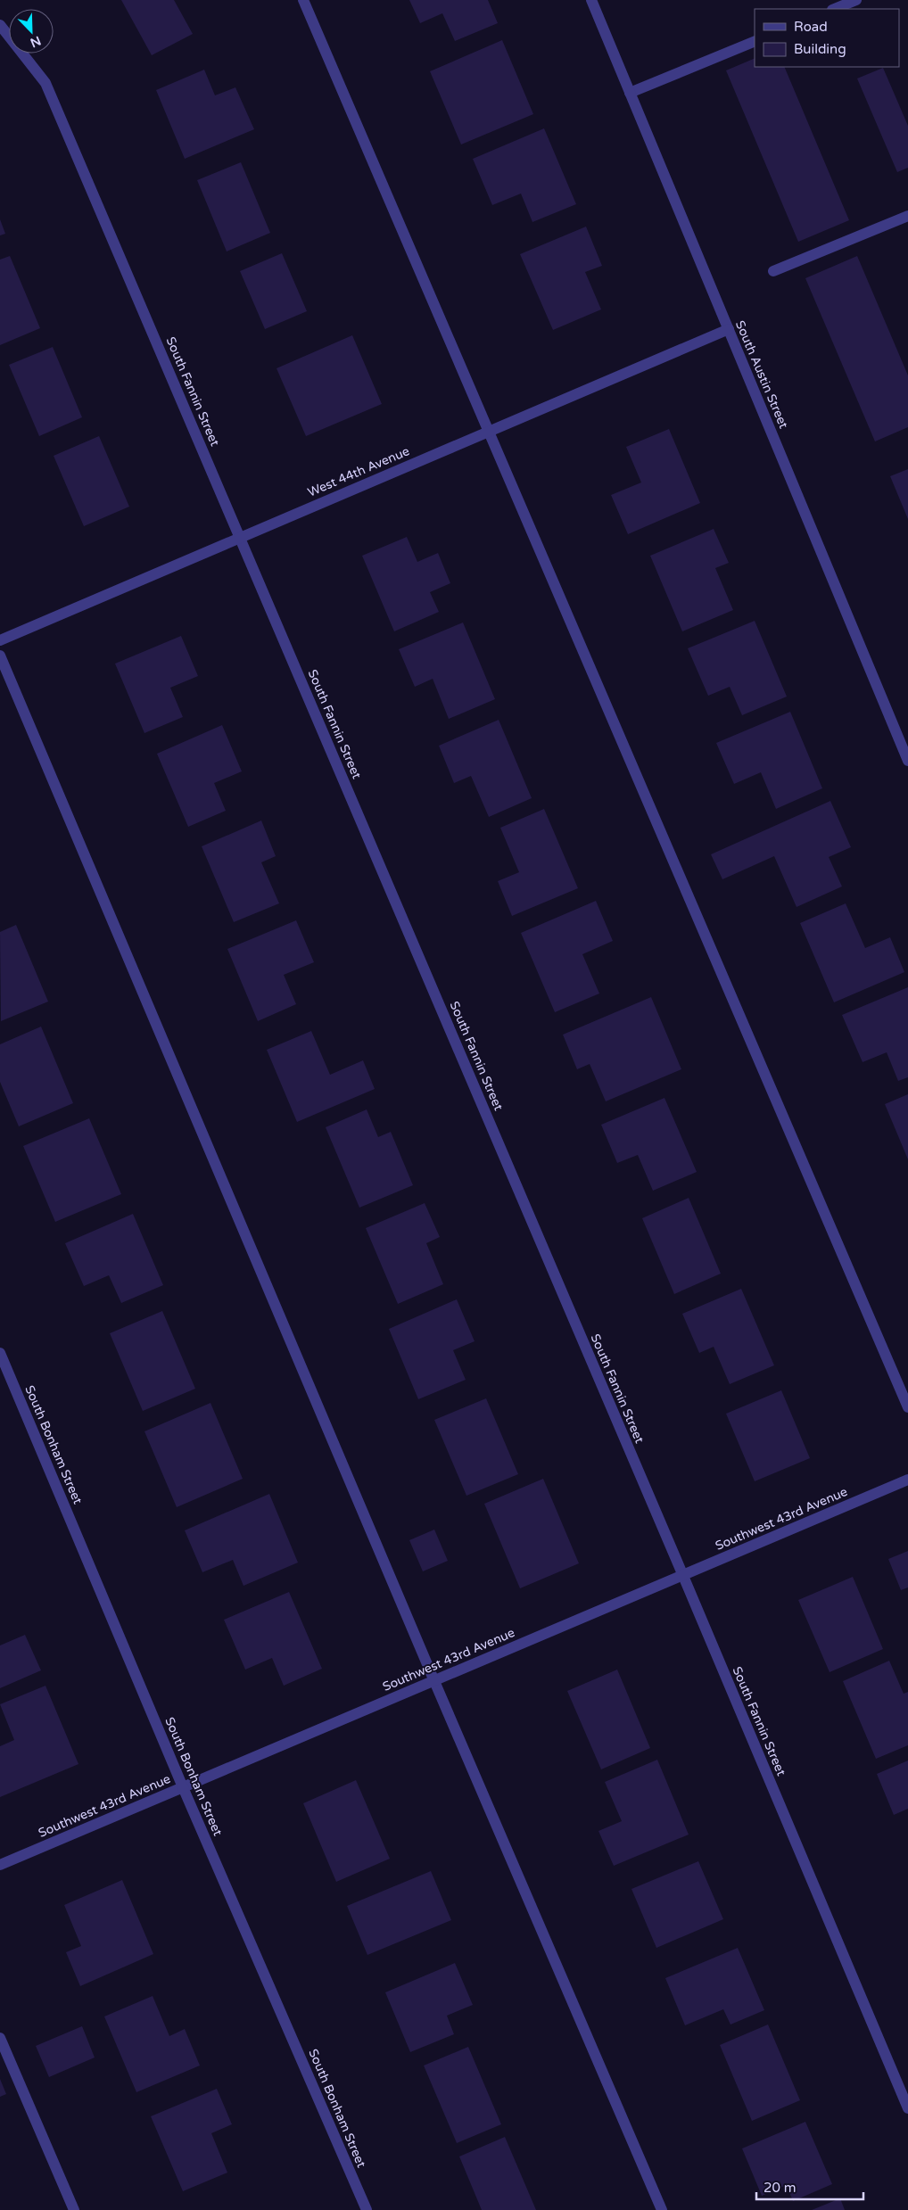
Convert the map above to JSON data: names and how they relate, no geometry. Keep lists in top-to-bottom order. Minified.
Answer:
{"streets":{"street":["South Austin Street","South Fannin Street","West 44th Avenue","South Bonham Street","Southwest 43rd Avenue"]},"crossings":[["South Austin Street","West 44th Avenue"],["South Fannin Street","West 44th Avenue"],["South Fannin Street","Southwest 43rd Avenue"],["South Bonham Street","Southwest 43rd Avenue"]],"legend":["Road","Building"],"scale_bar":"20 m","north":"bottom right"}
